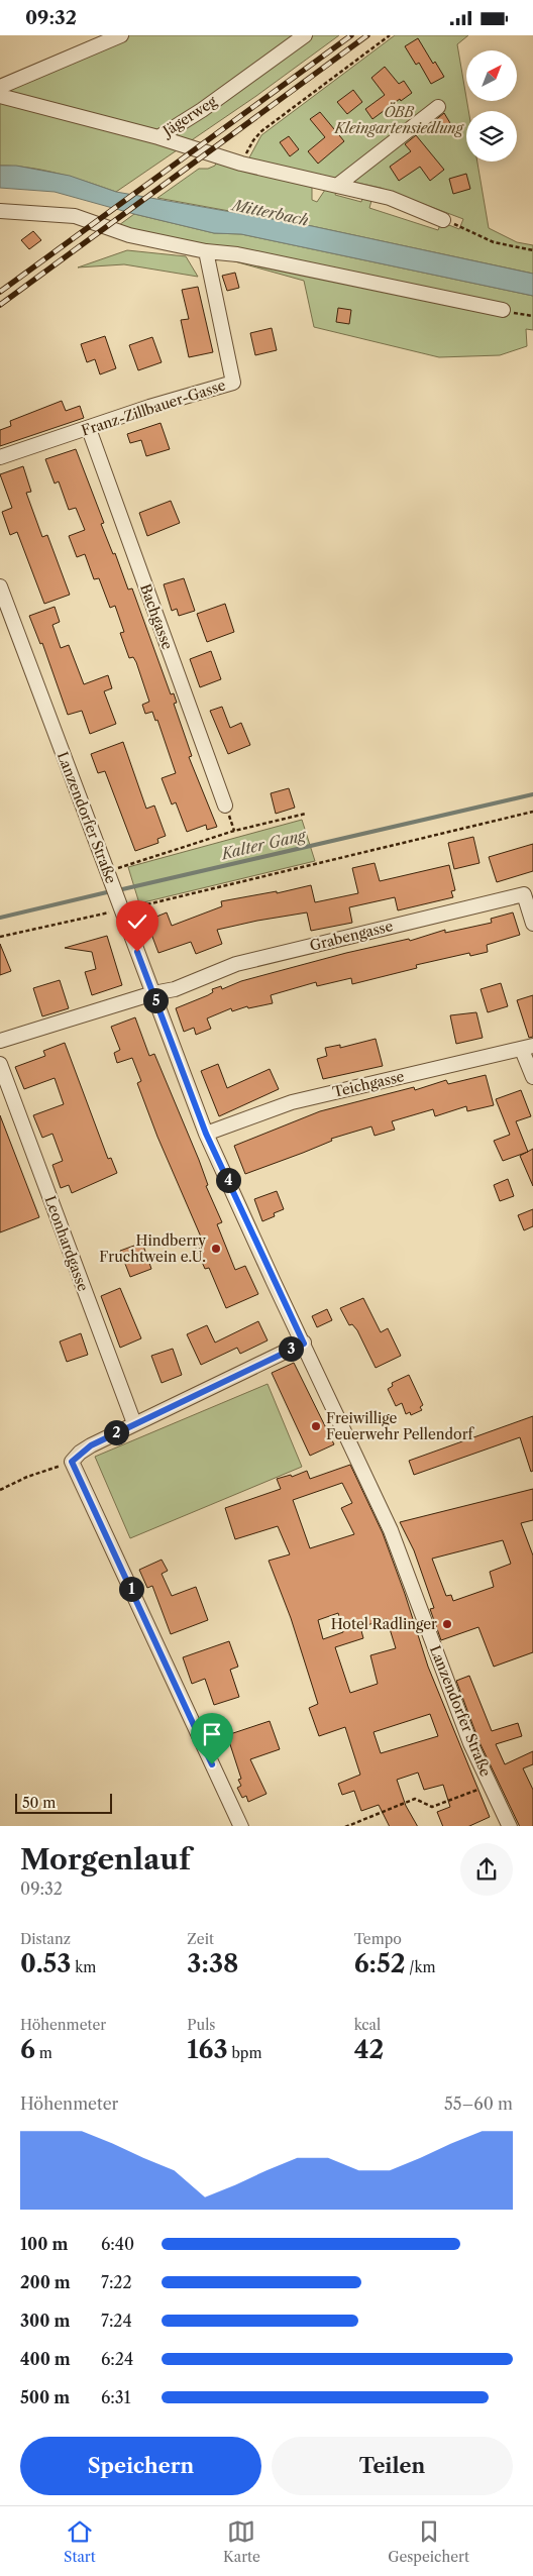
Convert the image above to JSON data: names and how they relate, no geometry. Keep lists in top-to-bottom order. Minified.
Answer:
{"streets":{"street":["Jägerweg","Franz-Zillbauer-Gasse","Bachgasse","Lanzendorfer Straße","Grabengasse","Teichgasse","Leonhardgasse"]},"crossings":[["Franz-Zillbauer-Gasse","Bachgasse"],["Lanzendorfer Straße","Grabengasse"],["Lanzendorfer Straße","Teichgasse"]],"water":["Mitterbach","Kalter Gang"],"parks":["ÖBB Kleingartensiedlung"],"places":["Hindberry Fruchtwein e.U.","Freiwillige Feuerwehr Pellendorf","Hotel Radlinger"],"scale_bar":"50 m","north":"top right","page":{"status":"09:32","pins":["5","4","3","2","1"],"scale":"50 m","heading":["Morgenlauf","09:32"],"stats":[["Distanz","0.53 km"],["Zeit","3:38"],["Tempo","6:52 /km"],["Höhenmeter","6 m"],["Puls","163 bpm"],["kcal","42"]],"chart":["Höhenmeter","55–60 m"],"list":[{"name":"100 m","note":"6:40"},{"name":"200 m","note":"7:22"},{"name":"300 m","note":"7:24"},{"name":"400 m","note":"6:24"},{"name":"500 m","note":"6:31"}],"buttons":["Speichern","Teilen"],"tabs":["Start","Karte","Gespeichert"]}}
